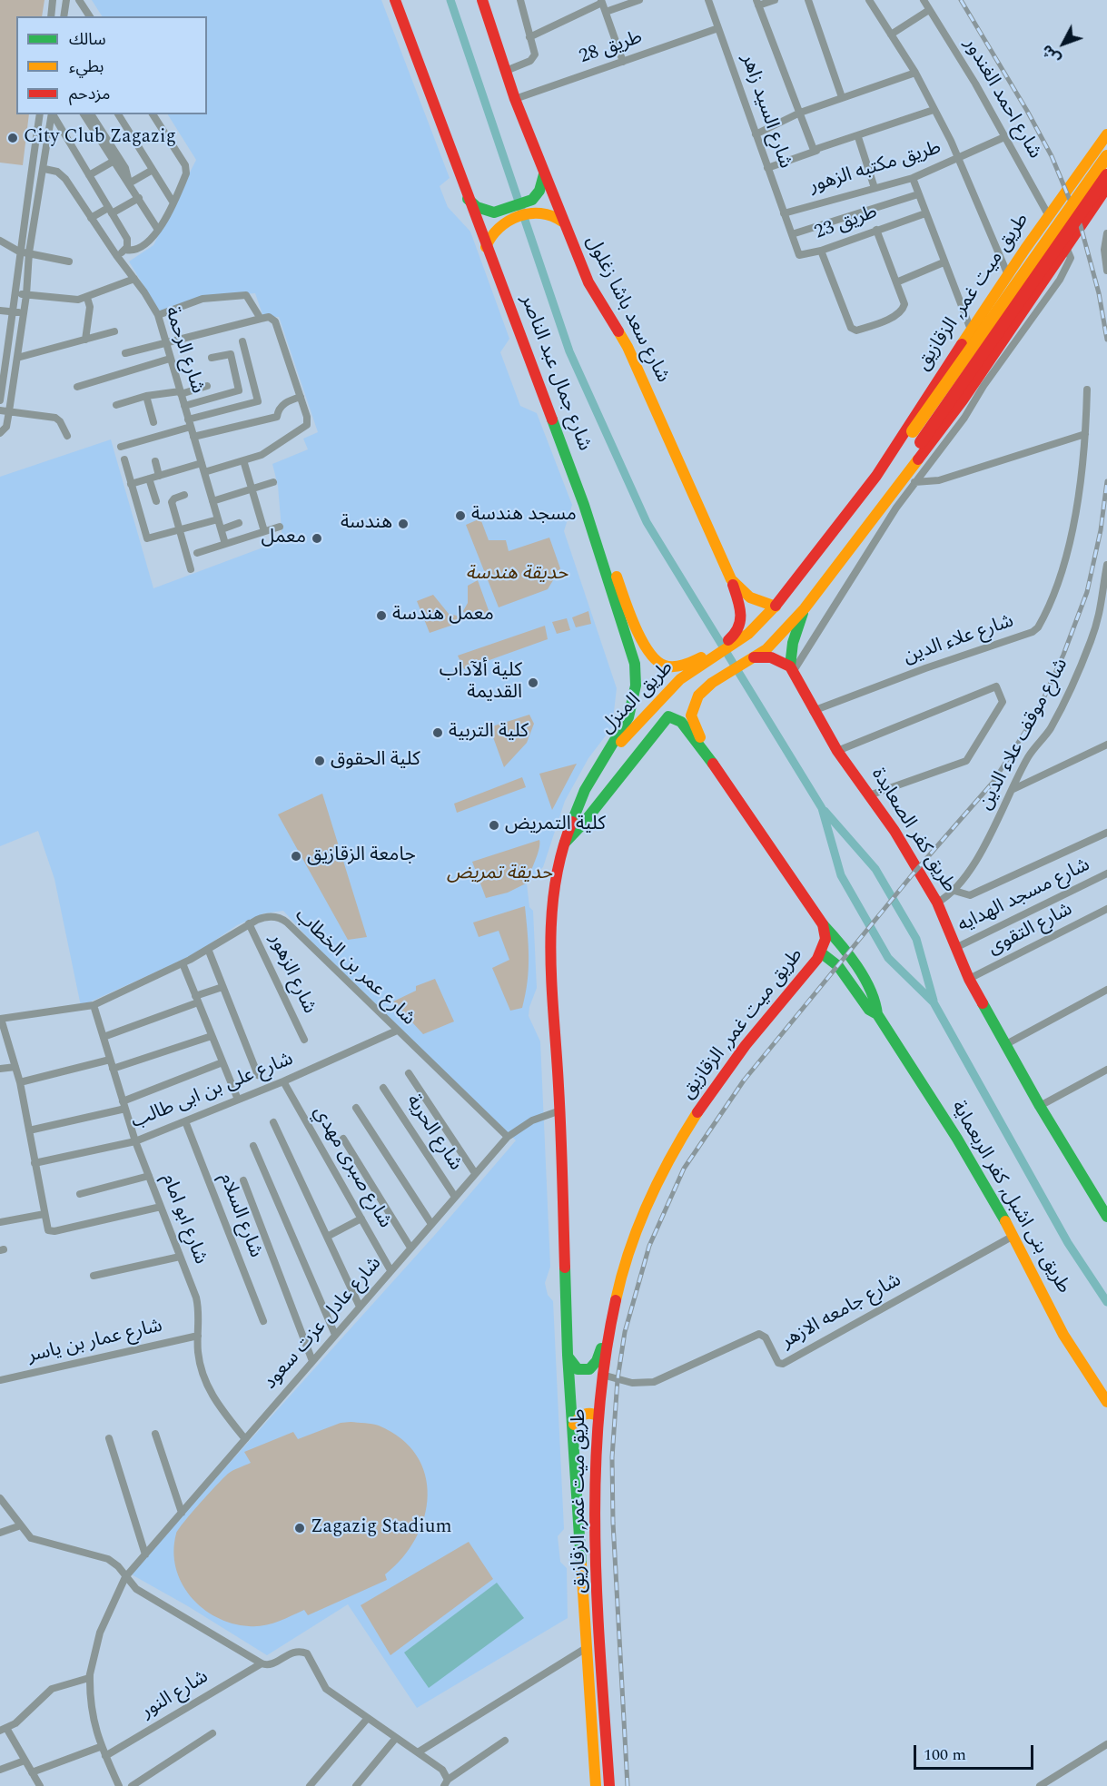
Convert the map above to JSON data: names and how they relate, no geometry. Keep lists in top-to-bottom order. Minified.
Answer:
{"streets":{"main road":["طريق ميت غمر, الزقازيق","شارع سعد باشا زغلول","شارع جمال عبد الناصر","طريق المنزل","طريق كفر الصعايدة","طريق بنى اشبل, كفر الربعماية"],"street":["طريق 28","شارع احمد الغندور","شارع السيد زاهر","طريق مكتبه الزهور","طريق 23","شارع الرحمة","شارع علاء الدين","شارع موقف علاء الدين","شارع مسجد الهدايه","شارع التقوى","شارع عمر بن الخطاب","شارع الزهور","شارع على بن ابى طالب","شارع الحرية","شارع صبرى مهدي","شارع السلام","شارع ابو امام","شارع جامعه الازهر","شارع عادل عزت سعود","شارع عمار بن ياسر","شارع النور"]},"crossings":[["طريق 28","شارع السيد زاهر"],["طريق 28","شارع سعد باشا زغلول"],["شارع احمد الغندور","طريق مكتبه الزهور"],["شارع احمد الغندور","طريق ميت غمر, الزقازيق"],["شارع السيد زاهر","طريق مكتبه الزهور"],["شارع السيد زاهر","طريق 23"],["طريق ميت غمر, الزقازيق","شارع سعد باشا زغلول"],["طريق ميت غمر, الزقازيق","شارع جمال عبد الناصر"],["طريق ميت غمر, الزقازيق","طريق المنزل"],["طريق ميت غمر, الزقازيق","شارع جامعه الازهر"],["طريق ميت غمر, الزقازيق","شارع عادل عزت سعود"],["شارع جمال عبد الناصر","طريق المنزل"],["شارع علاء الدين","طريق كفر الصعايدة"],["شارع موقف علاء الدين","طريق كفر الصعايدة"],["طريق كفر الصعايدة","شارع مسجد الهدايه"],["طريق كفر الصعايدة","شارع التقوى"],["شارع عمر بن الخطاب","شارع الزهور"],["شارع عمر بن الخطاب","شارع على بن ابى طالب"],["شارع عمر بن الخطاب","شارع ابو امام"],["شارع عمر بن الخطاب","شارع عادل عزت سعود"],["شارع على بن ابى طالب","شارع صبرى مهدي"],["شارع على بن ابى طالب","شارع السلام"],["شارع على بن ابى طالب","شارع ابو امام"],["شارع الحرية","شارع عادل عزت سعود"],["شارع صبرى مهدي","شارع عادل عزت سعود"],["طريق بنى اشبل, كفر الربعماية","شارع جامعه الازهر"],["شارع ابو امام","شارع عادل عزت سعود"],["شارع ابو امام","شارع عمار بن ياسر"],["شارع عادل عزت سعود","شارع النور"]],"parks":["حديقة هندسة","حديقة تمريض"],"places":["City Club Zagazig","مسجد هندسة","هندسة","معمل","معمل هندسة","كلية ألآداب القديمة","كلية التربية","كلية الحقوق","كلية التمريض","جامعة الزقازيق","Zagazig Stadium"],"legend":["سالك","بطيء","مزدحم"],"scale_bar":"100 m","north":"bottom left"}
